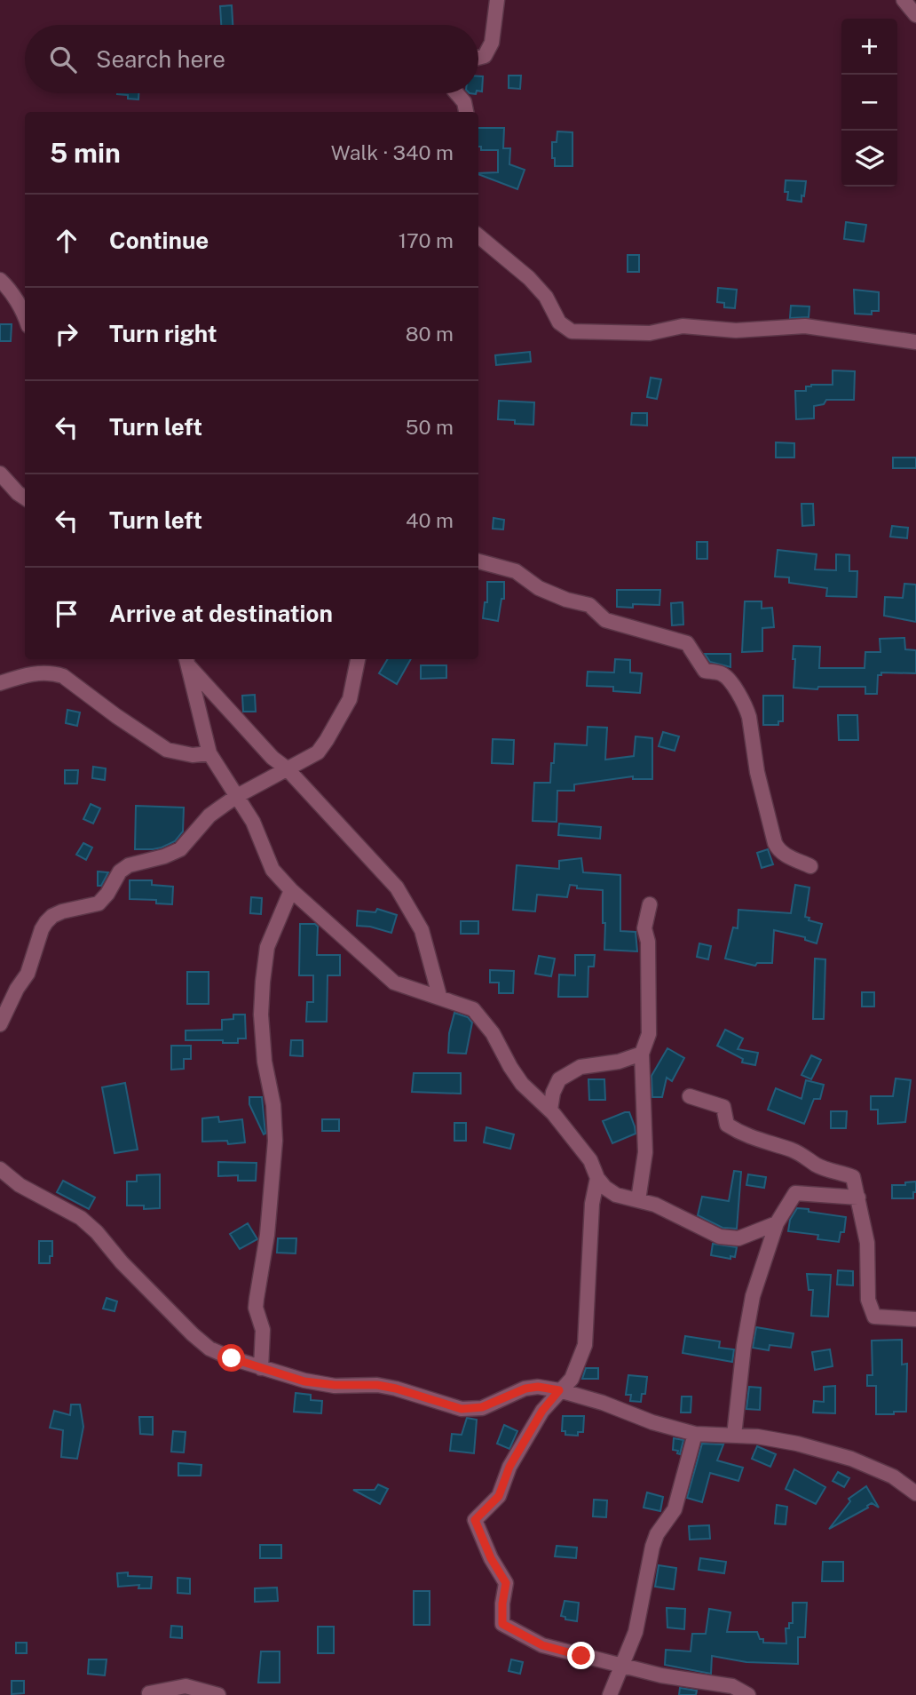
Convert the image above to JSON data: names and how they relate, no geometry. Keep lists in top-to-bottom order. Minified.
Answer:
{"page":{"map_buttons":["+","−"],"search":"Search here","heading":["5 min","Walk · 340 m"],"list":[["Continue","170 m"],["Turn right","80 m"],["Turn left","50 m"],["Turn left","40 m"],"Arrive at destination"]}}
